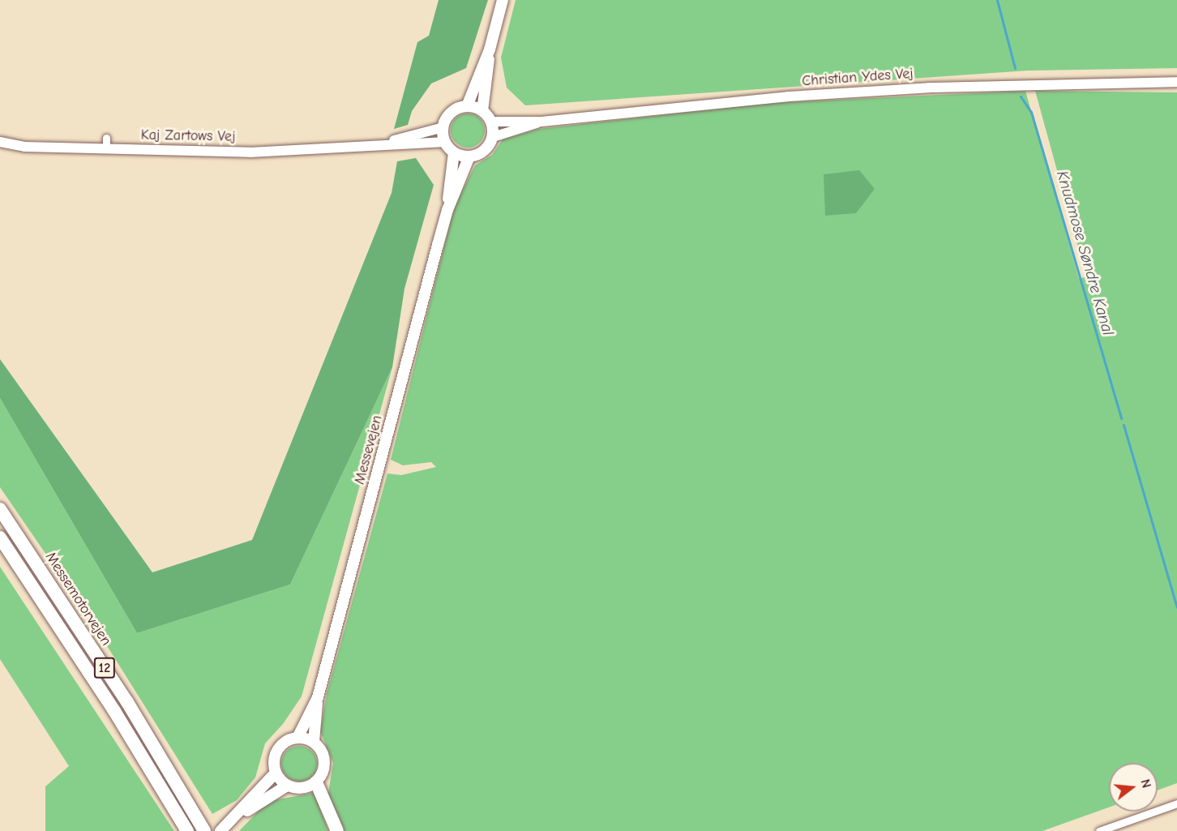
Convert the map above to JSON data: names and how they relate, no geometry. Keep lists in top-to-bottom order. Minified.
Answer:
{"streets":{"highway":["Messemotorvejen","12"],"main road":["Messevejen"],"street":["Christian Ydes Vej","Kaj Zartows Vej"]},"crossings":[["Christian Ydes Vej","Kaj Zartows Vej"],["Christian Ydes Vej","Messevejen"],["Kaj Zartows Vej","Messevejen"]],"water":["Knudmose Søndre Kanal"],"north":"right"}
